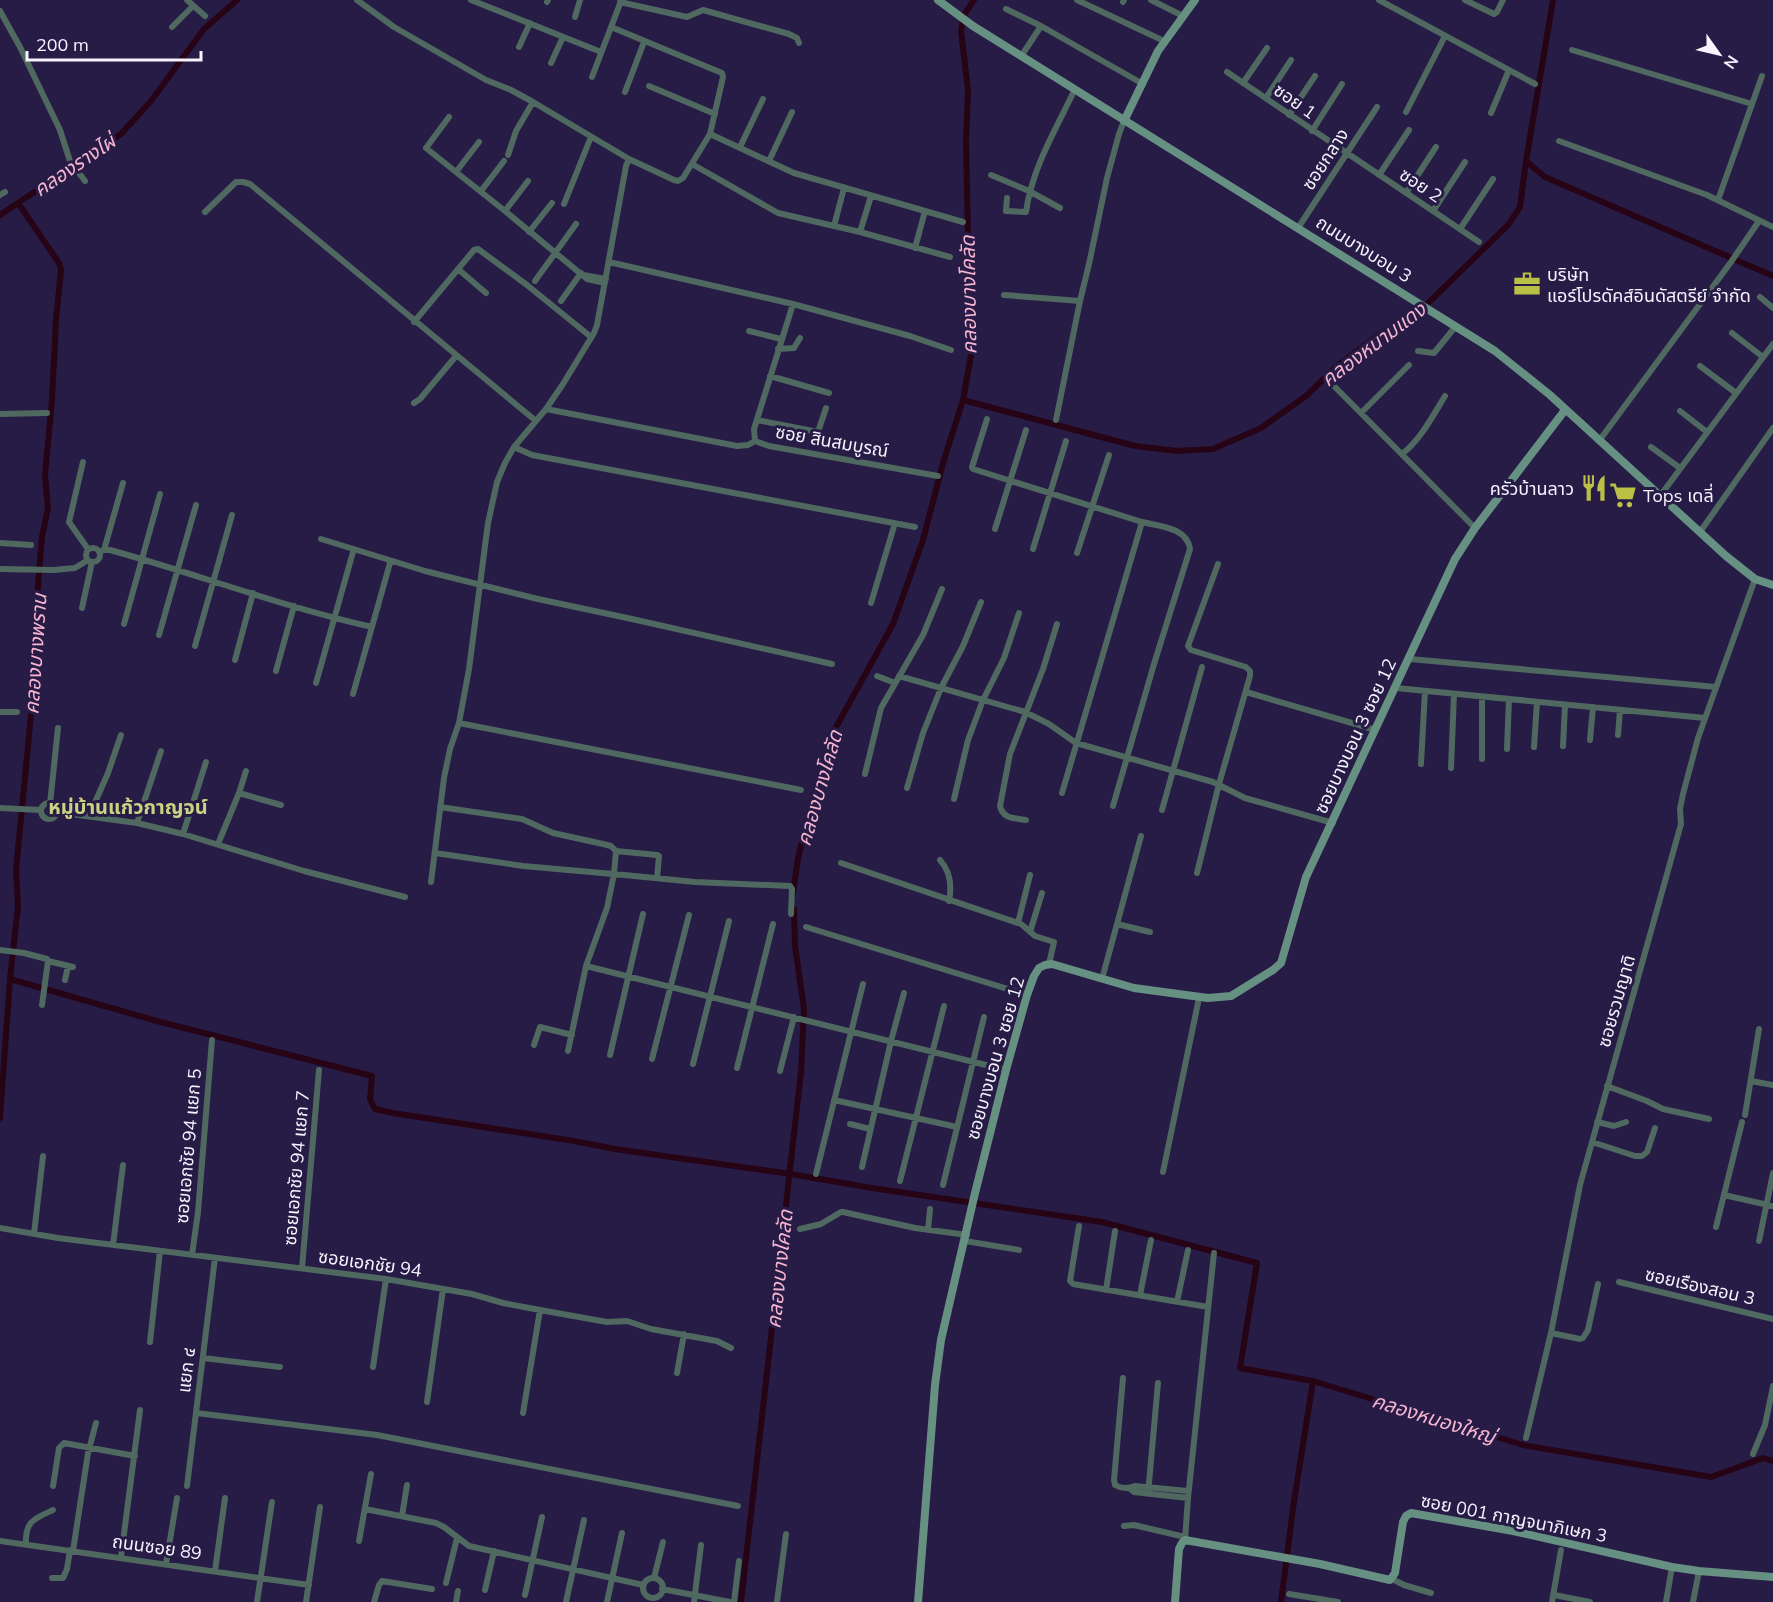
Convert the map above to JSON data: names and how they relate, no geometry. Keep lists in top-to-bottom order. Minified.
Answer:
{"streets":{"street":["ซอย 1","ซอยกลาง","ซอย 2","ถนนบางบอน 3","ซอย สินสมบูรณ์","ซอยบางบอน 3 ซอย 12","ซอยรวมญาติ","ซอยเอกชัย 94 แยก 5","ซอยเอกชัย 94 แยก 7","ซอยเอกชัย 94","ซอยเรืองสอน 3","แยก ๔","ซอย 001 กาญจนาภิเษก 3","ถนนซอย 89"]},"crossings":[["ซอย 1","ซอยกลาง"],["ซอย 1","ซอย 2"],["ซอยกลาง","ซอย 2"],["ซอยกลาง","ถนนบางบอน 3"],["ถนนบางบอน 3","ซอยบางบอน 3 ซอย 12"],["ถนนบางบอน 3","ซอยรวมญาติ"],["ซอยเอกชัย 94 แยก 5","ซอยเอกชัย 94"],["ซอยเอกชัย 94 แยก 7","ซอยเอกชัย 94"],["ซอยเอกชัย 94","แยก ๔"]],"districts":["หมู่บ้านแก้วกาญจน์"],"water":["คลองรางไผ่","คลองบางโคลัด","คลองหนามแดง","คลองบางพราน","คลองหนองใหญ่"],"places":{"office":["บริษัท แอร์โปรดัคส์อินดัสตรีย์ จำกัด"],"restaurant":["ครัวบ้านลาว"],"supermarket":["Tops เดลี่"]},"scale_bar":"200 m","north":"bottom right"}
